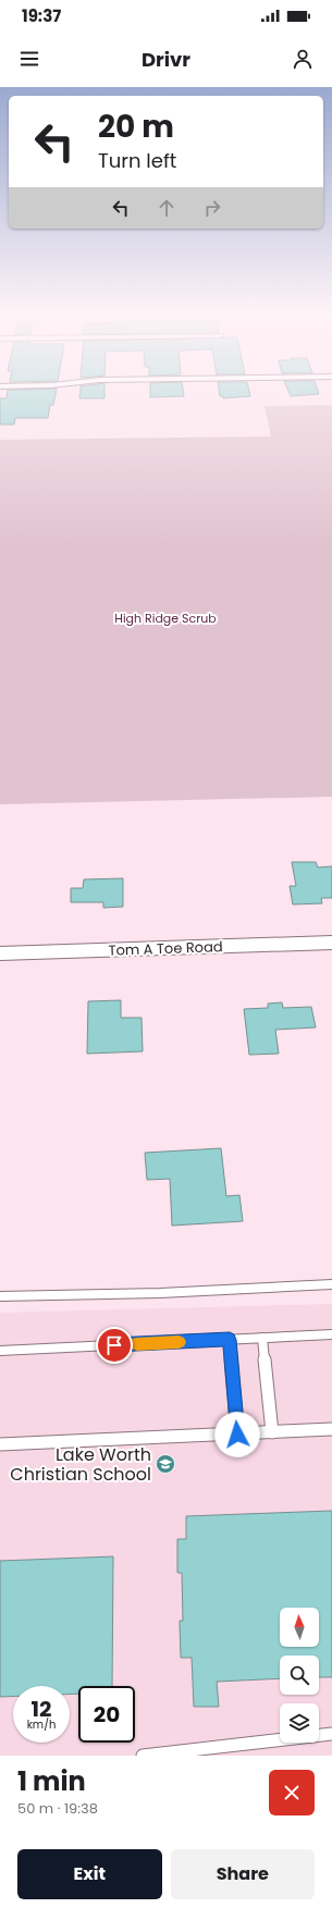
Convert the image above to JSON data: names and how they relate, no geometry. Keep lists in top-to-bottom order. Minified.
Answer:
{"streets":{"street":["Tom A Toe Road"]},"parks":["High Ridge Scrub"],"places":{"school or university":["Lake Worth Christian School"]},"north":"top","page":{"status":"19:37","header":"Drivr","turn":["20 m","Turn left"],"speed":"12 km/h","limit":"20","heading":["1 min","50 m · 19:38"],"buttons":["Exit","Share"]}}
